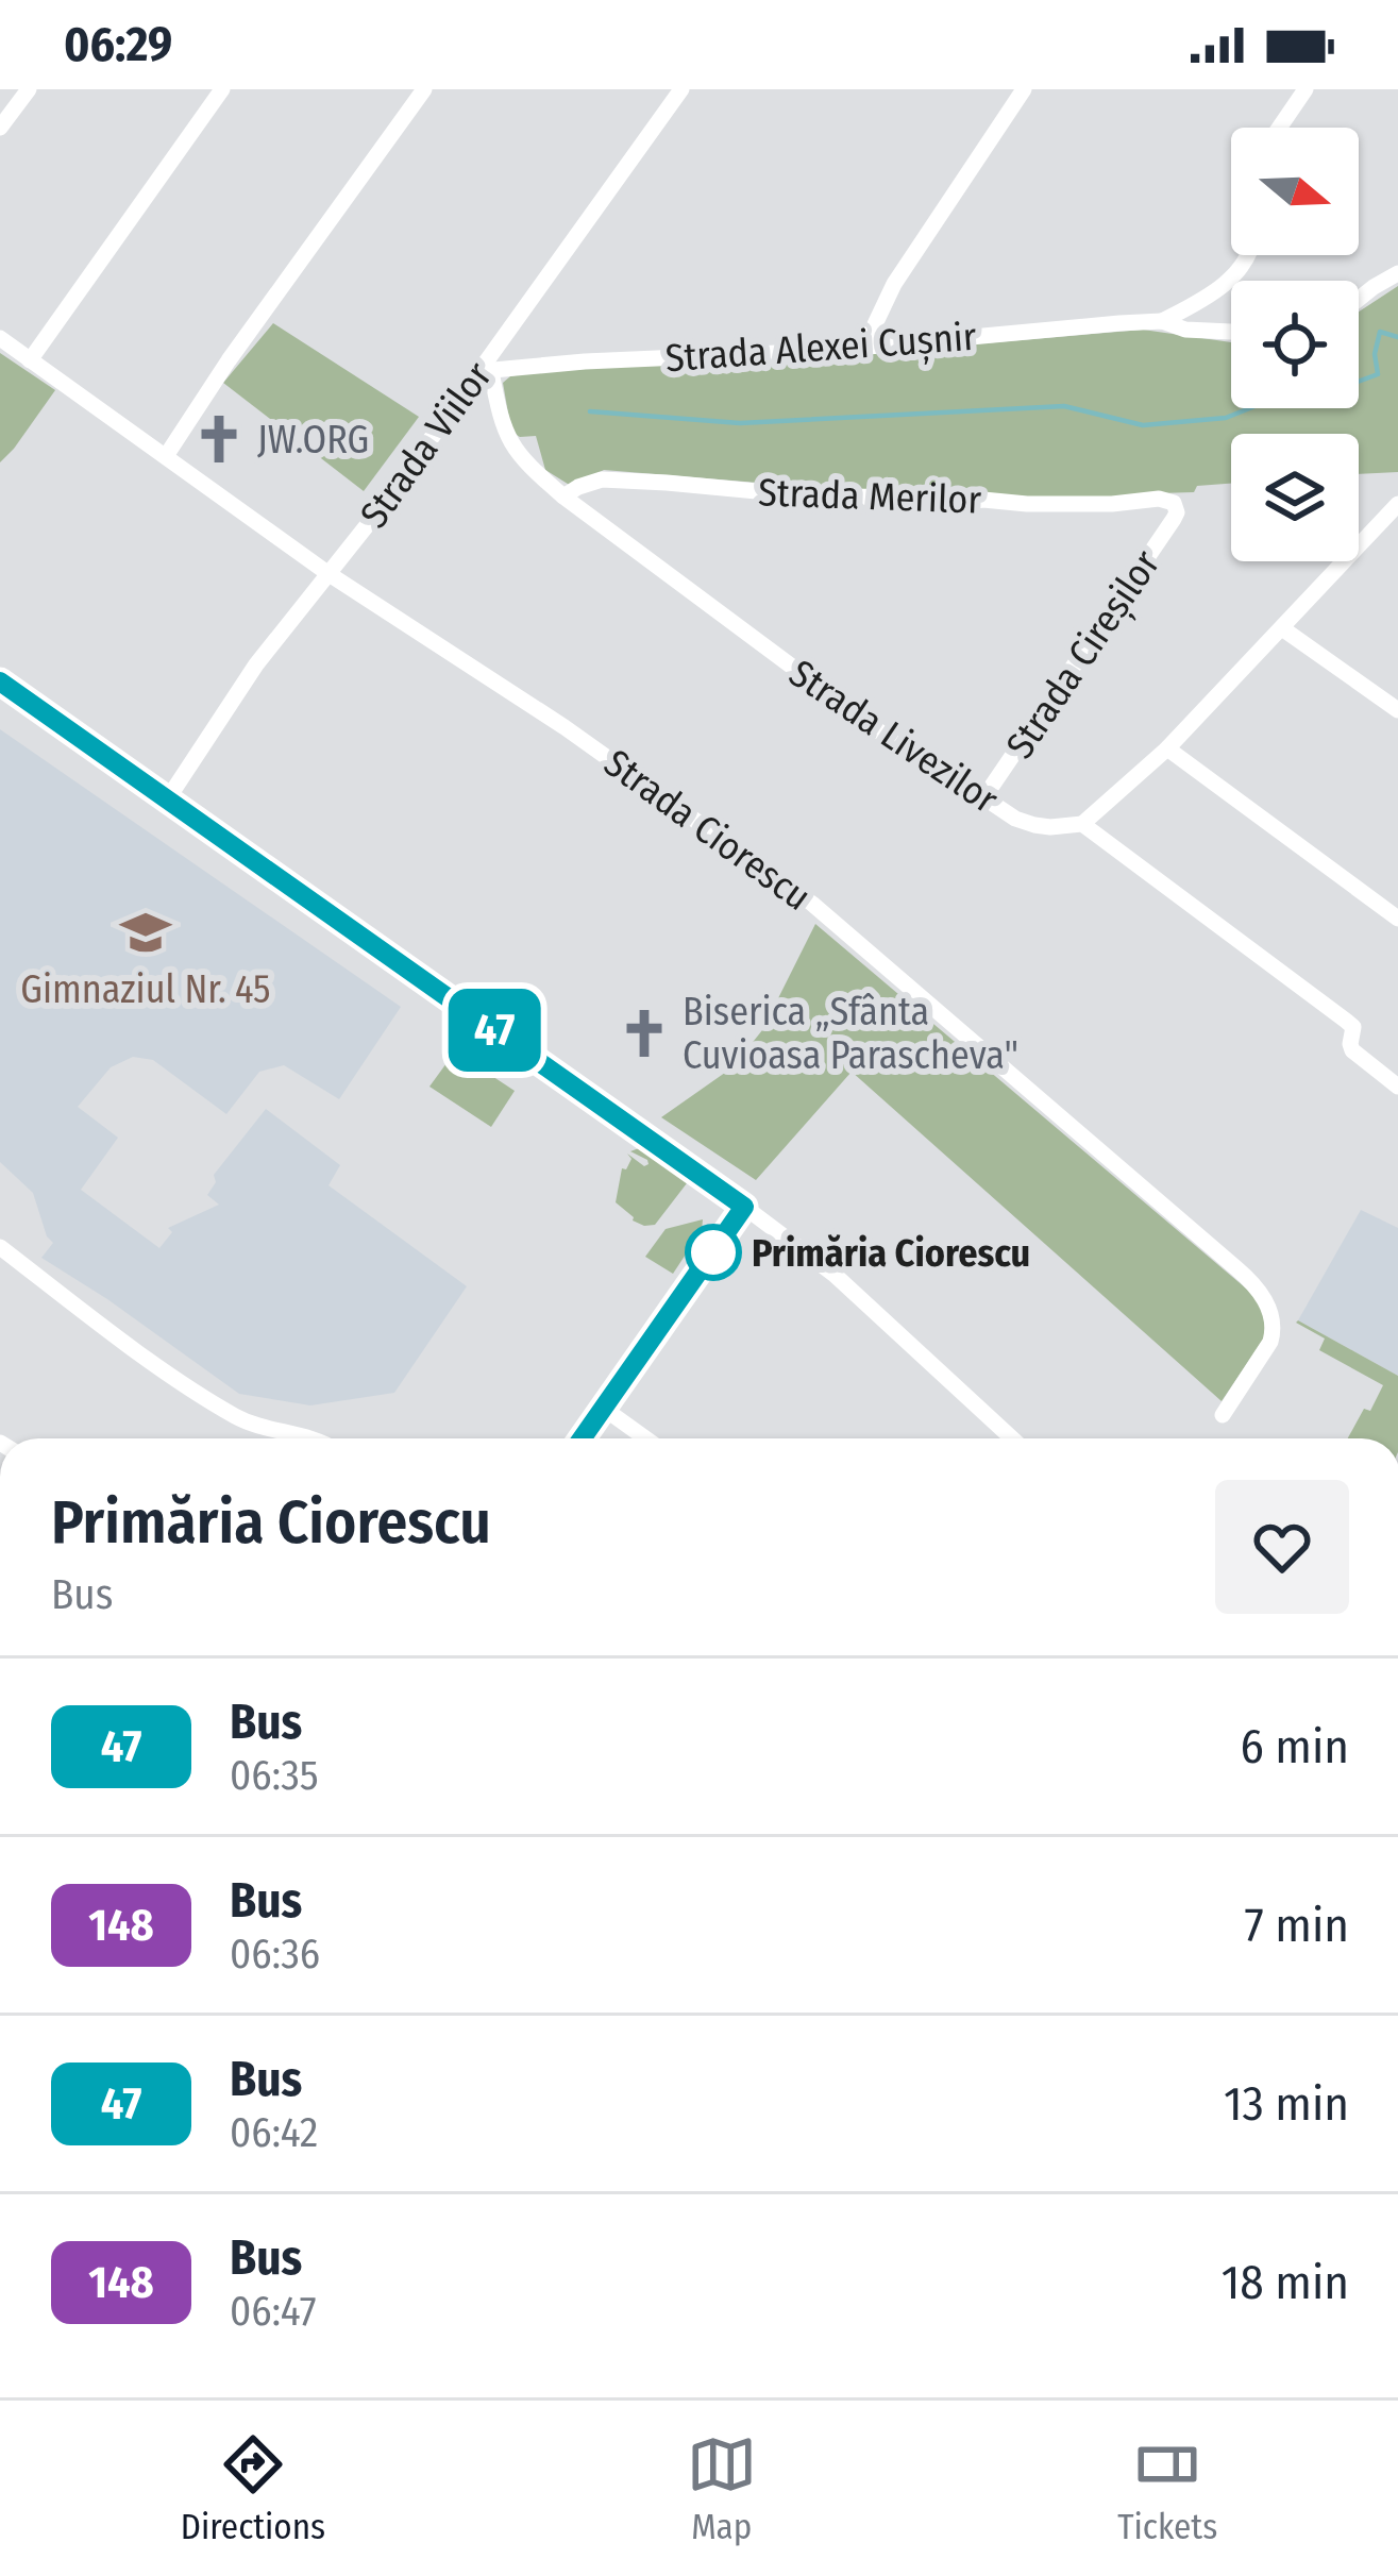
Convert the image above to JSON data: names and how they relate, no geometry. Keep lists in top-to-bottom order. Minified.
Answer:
{"streets":{"street":["Strada Alexei Cușnir","Strada Viilor","Strada Merilor","Strada Cireșilor","Strada Livezilor","Strada Ciorescu"]},"crossings":[["Strada Alexei Cușnir","Strada Viilor"],["Strada Alexei Cușnir","Strada Livezilor"],["Strada Viilor","Strada Livezilor"],["Strada Viilor","Strada Ciorescu"],["Strada Merilor","Strada Cireșilor"],["Strada Merilor","Strada Livezilor"],["Strada Cireșilor","Strada Livezilor"]],"places":{"church":["JW.ORG","Biserica „Sfânta Cuvioasa Parascheva\""],"school or university":["Gimnaziul Nr. 45"],"other":["Primăria Ciorescu"]},"lines":["bus line 47"],"north":"right","page":{"status":"06:29","on_map":"47","heading":["Primăria Ciorescu","Bus"],"list":[{"mark":"47","name":"Bus","note":"06:35","value":"6 min"},{"mark":"148","name":"Bus","note":"06:36","value":"7 min"},{"mark":"47","name":"Bus","note":"06:42","value":"13 min"},{"mark":"148","name":"Bus","note":"06:47","value":"18 min"}],"tabs":["Directions","Map","Tickets"]}}
